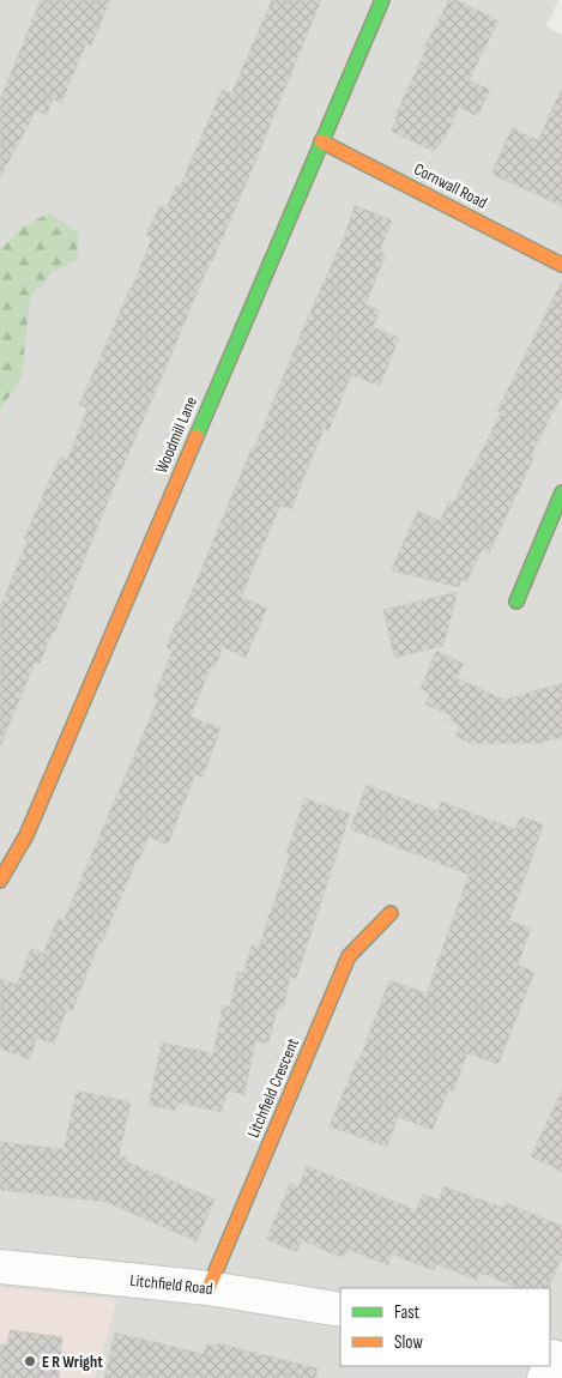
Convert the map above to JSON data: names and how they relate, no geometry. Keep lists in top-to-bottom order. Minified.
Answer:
{"streets":{"street":["Cornwall Road","Woodmill Lane","Litchfield Crescent","Litchfield Road"]},"crossings":[["Cornwall Road","Woodmill Lane"],["Litchfield Crescent","Litchfield Road"]],"places":["E R Wright"],"legend":["Fast","Slow"]}
